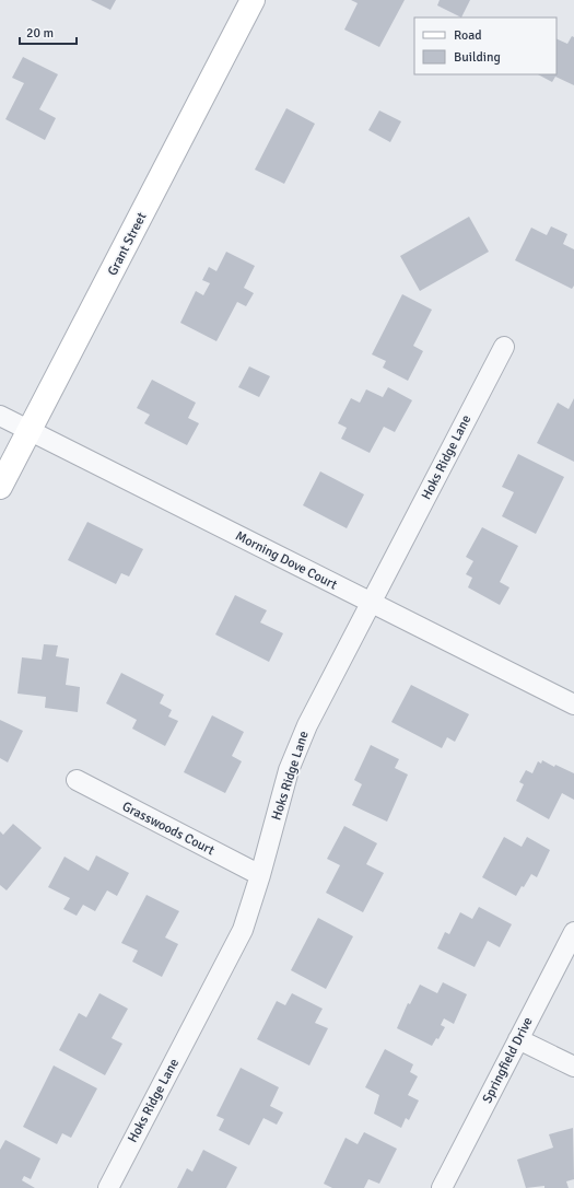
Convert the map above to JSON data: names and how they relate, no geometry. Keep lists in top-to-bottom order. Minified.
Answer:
{"streets":{"street":["Grant Street","Hoks Ridge Lane","Morning Dove Court","Grasswoods Court","Springfield Drive"]},"crossings":[["Grant Street","Morning Dove Court"],["Hoks Ridge Lane","Morning Dove Court"],["Hoks Ridge Lane","Grasswoods Court"]],"legend":["Road","Building"],"scale_bar":"20 m"}
